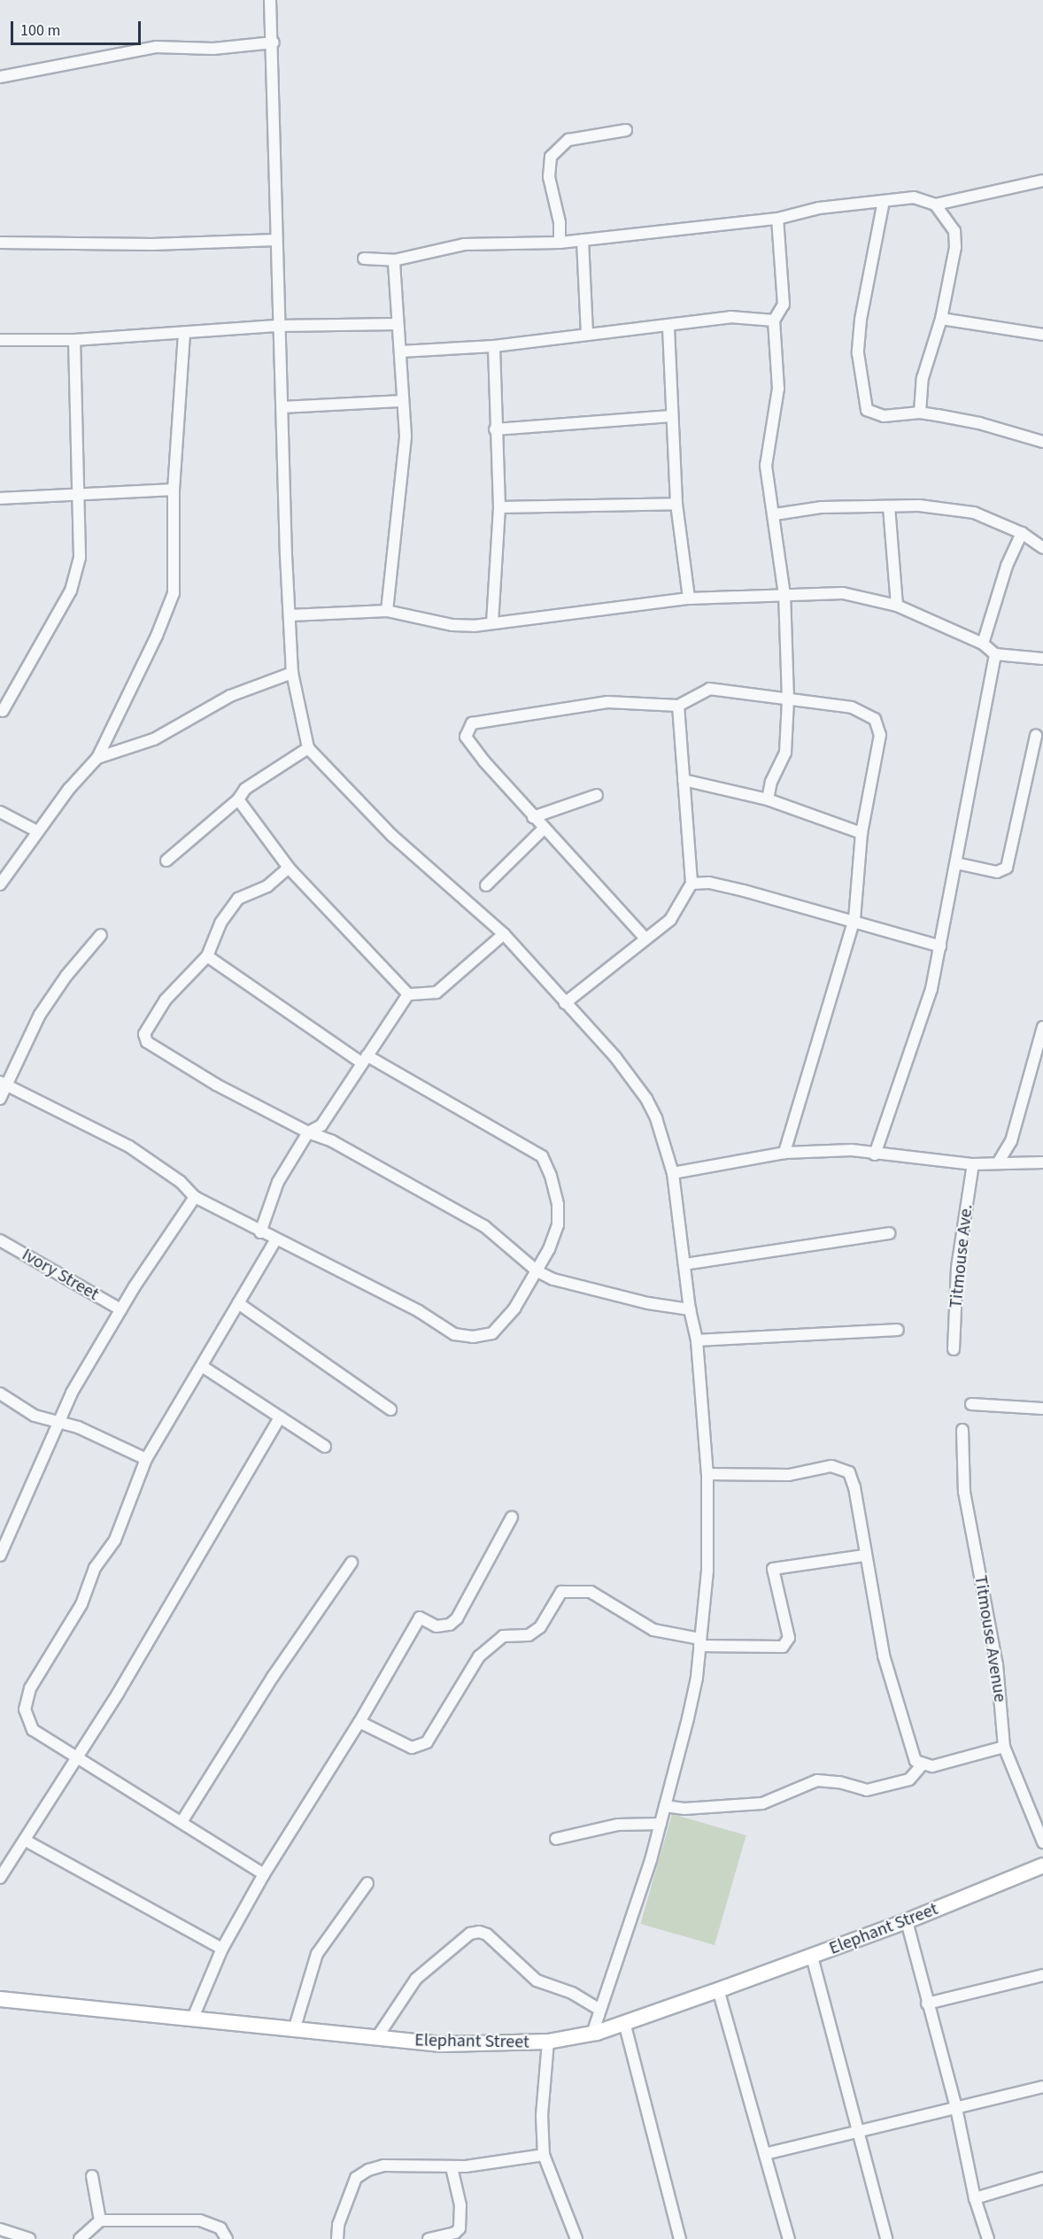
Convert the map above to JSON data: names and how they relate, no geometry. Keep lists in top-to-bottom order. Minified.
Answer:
{"streets":{"main road":["Elephant Street"],"street":["Titmouse Ave.","Ivory Street","Titmouse Avenue"]},"scale_bar":"100 m"}
